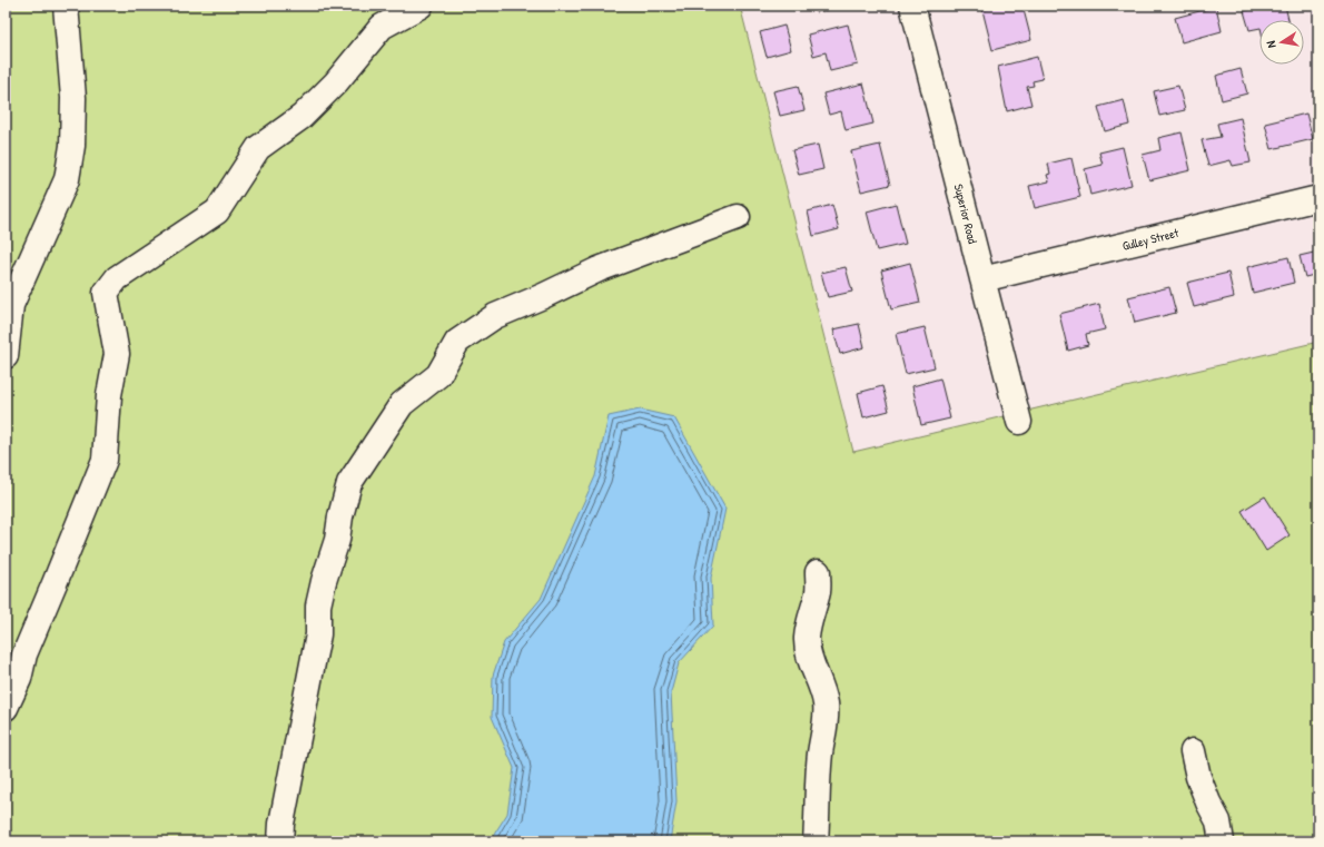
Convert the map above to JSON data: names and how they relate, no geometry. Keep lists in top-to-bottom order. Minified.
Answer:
{"streets":{"street":["Superior Road","Gulley Street"]},"crossings":[["Superior Road","Gulley Street"]],"north":"left"}
